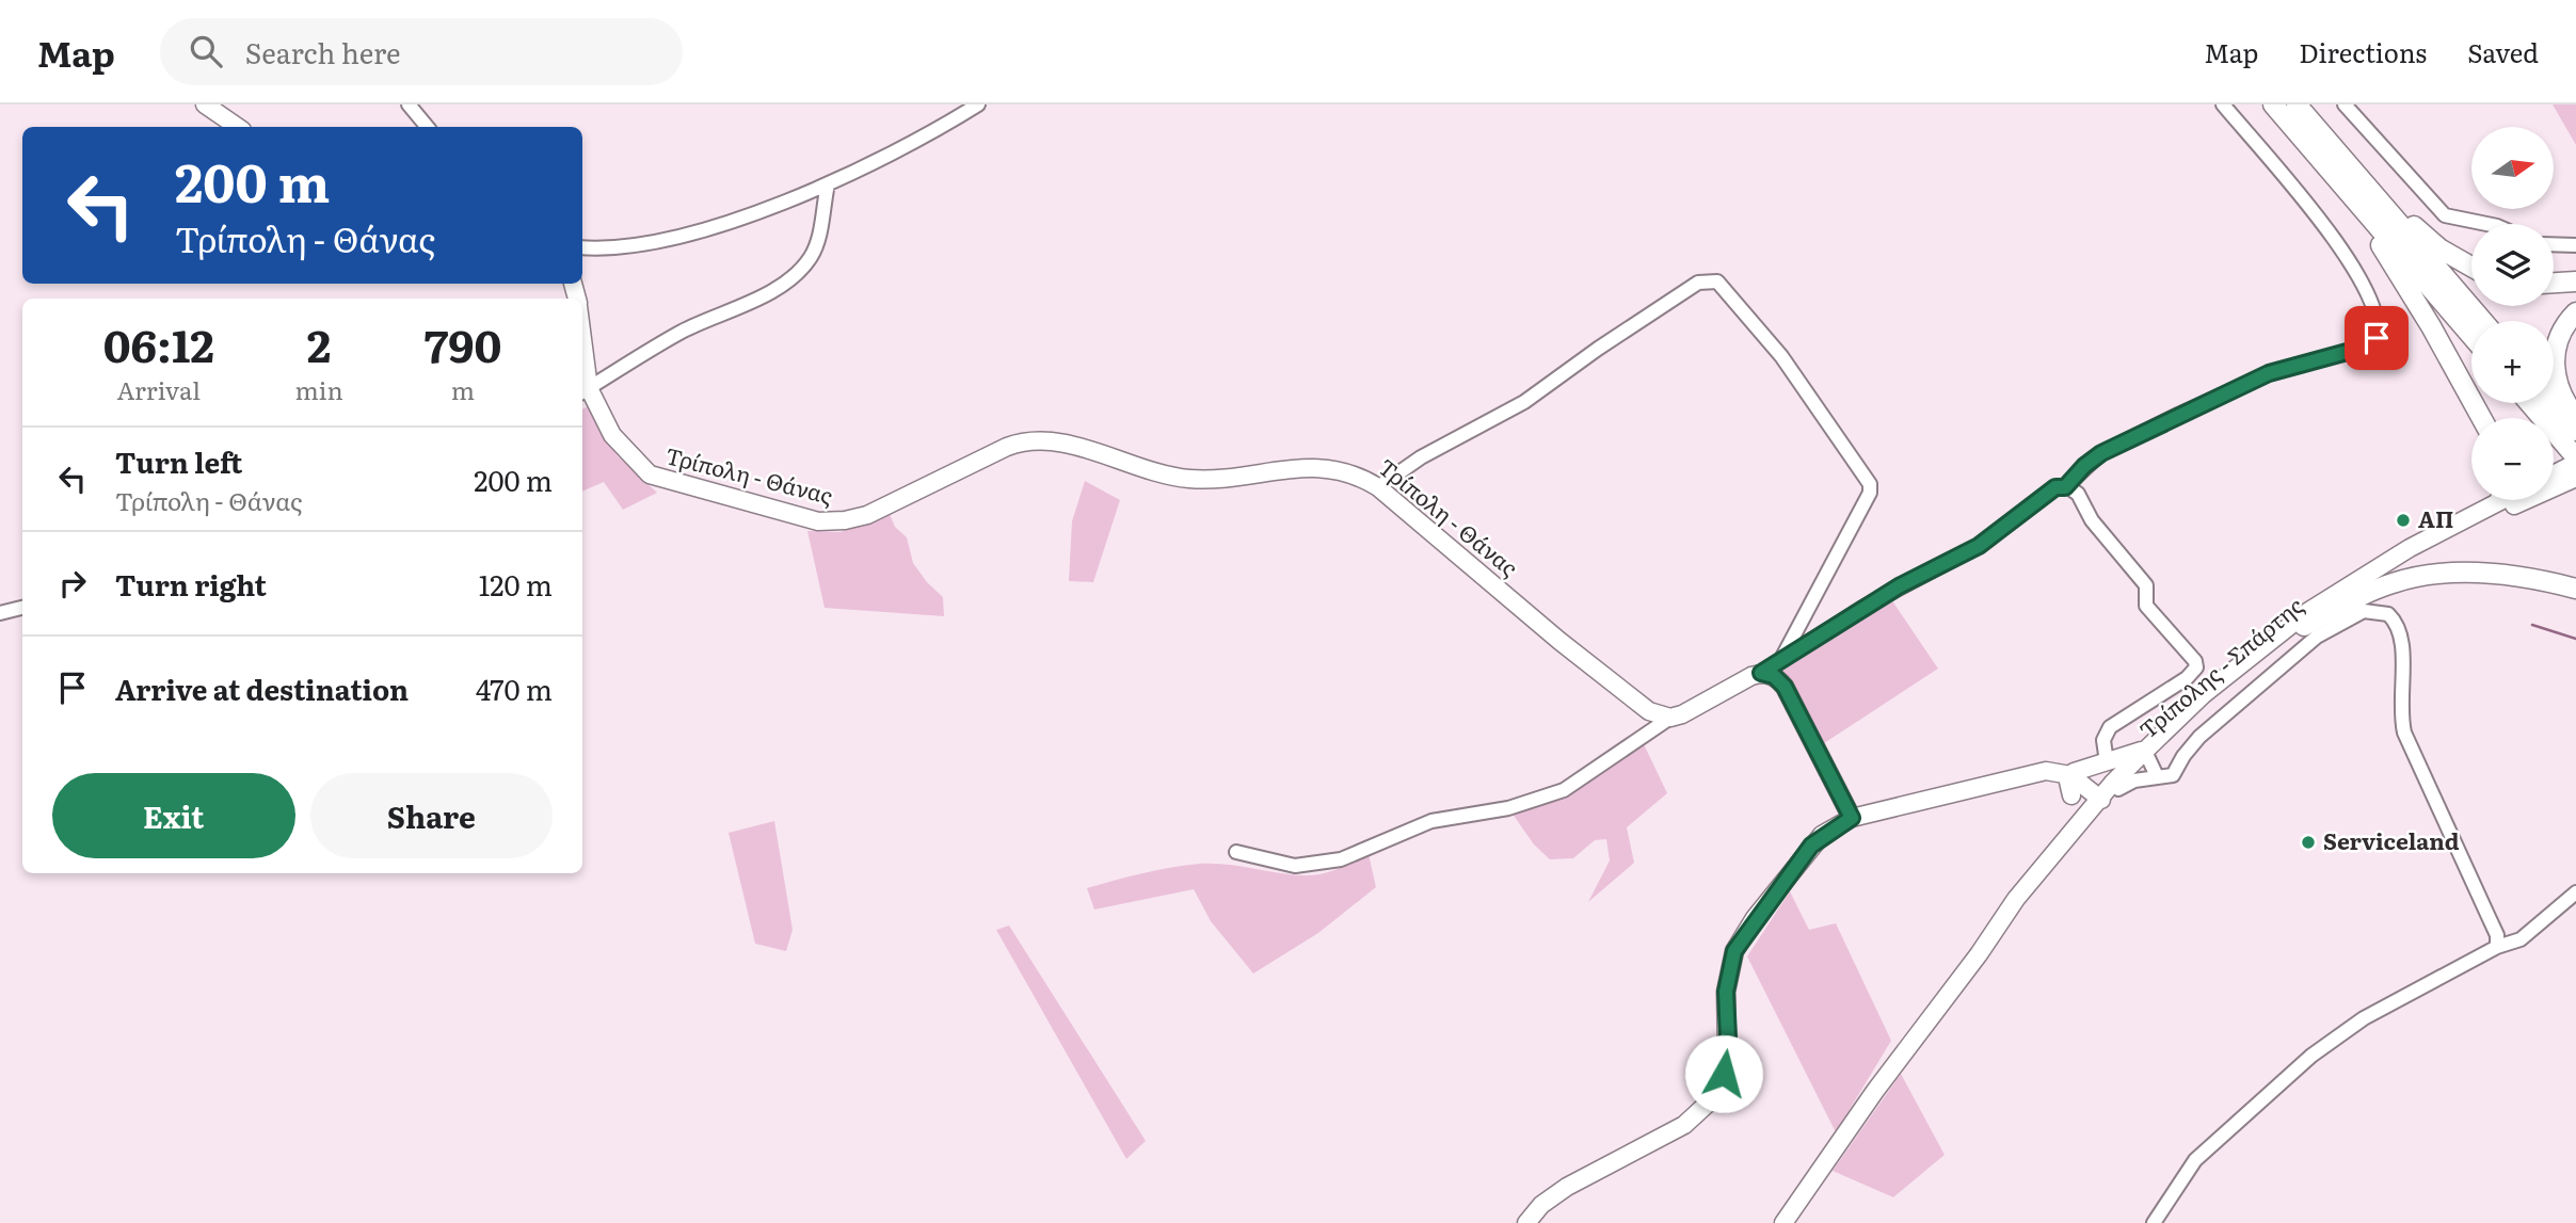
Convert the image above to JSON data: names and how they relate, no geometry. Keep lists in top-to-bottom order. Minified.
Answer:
{"streets":{"main road":["Τρίπολη - Θάνας","Τρίπολης - Σπάρτης"]},"places":["ΑΠ","Serviceland"],"north":"right","page":{"header":"Map","search":"Search here","nav":["Map","Directions","Saved"],"map_buttons":["+","−"],"turn":["200 m","Τρίπολη - Θάνας"],"eta":["06:12","Arrival","2","min","790","m"],"list":[{"name":"Turn left","note":"Τρίπολη - Θάνας","value":"200 m"},{"name":"Turn right","value":"120 m"},{"name":"Arrive at destination","value":"470 m"}],"buttons":["Exit","Share"]}}
